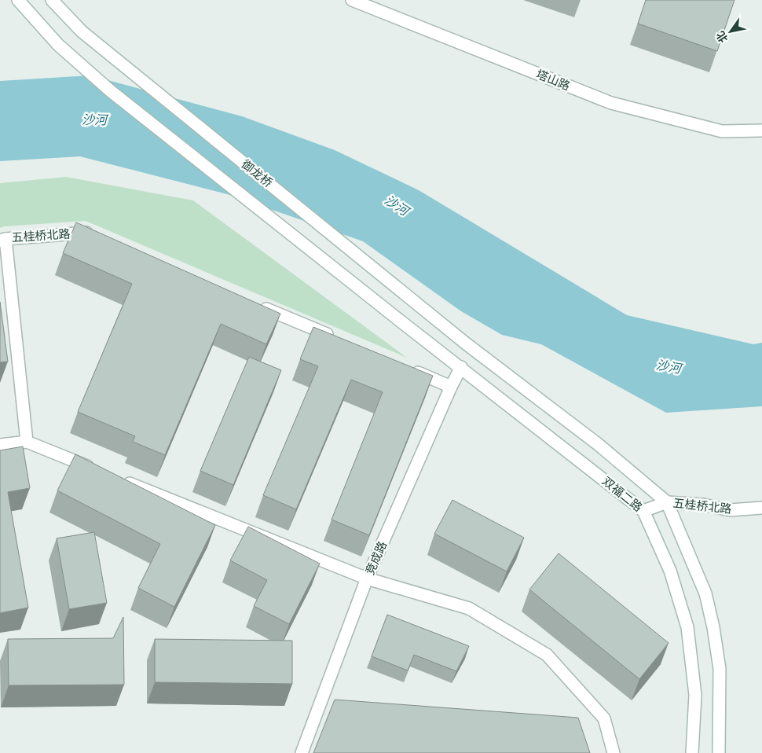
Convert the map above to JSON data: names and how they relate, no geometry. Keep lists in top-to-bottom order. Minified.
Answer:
{"streets":{"street":["塔山路","御龙桥","五桂桥北路","双福二路","竞成路"]},"crossings":[["御龙桥","双福二路"],["五桂桥北路","双福二路"],["双福二路","竞成路"]],"water":["沙河"],"north":"bottom left"}
